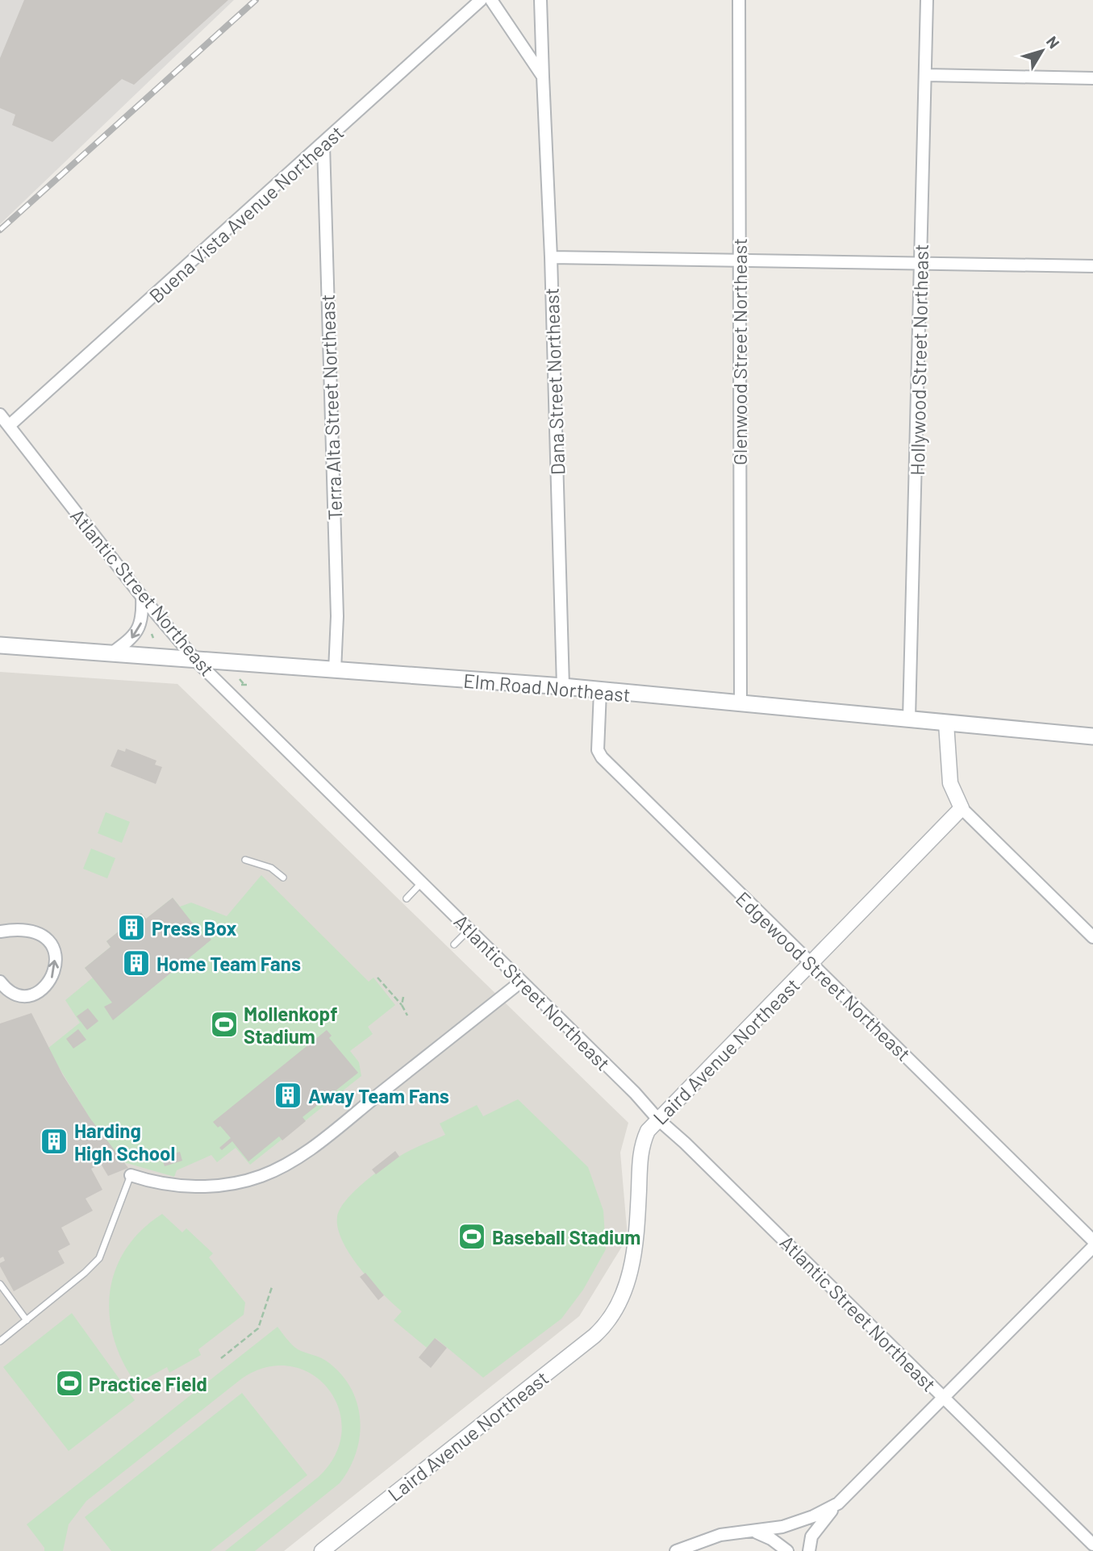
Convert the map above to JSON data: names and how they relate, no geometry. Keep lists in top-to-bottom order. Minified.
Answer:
{"streets":{"main road":["Elm Road Northeast"],"street":["Buena Vista Avenue Northeast","Glenwood Street Northeast","Hollywood Street Northeast","Dana Street Northeast","Terra Alta Street Northeast","Atlantic Street Northeast","Edgewood Street Northeast","Laird Avenue Northeast"]},"crossings":[["Buena Vista Avenue Northeast","Terra Alta Street Northeast"],["Buena Vista Avenue Northeast","Atlantic Street Northeast"],["Glenwood Street Northeast","Elm Road Northeast"],["Hollywood Street Northeast","Elm Road Northeast"],["Dana Street Northeast","Elm Road Northeast"],["Terra Alta Street Northeast","Elm Road Northeast"],["Atlantic Street Northeast","Elm Road Northeast"],["Atlantic Street Northeast","Laird Avenue Northeast"],["Elm Road Northeast","Edgewood Street Northeast"],["Edgewood Street Northeast","Laird Avenue Northeast"]],"places":{"building":["Press Box","Home Team Fans","Away Team Fans","Harding High School"],"sports":["Mollenkopf Stadium","Baseball Stadium","Practice Field"]},"north":"top right"}
